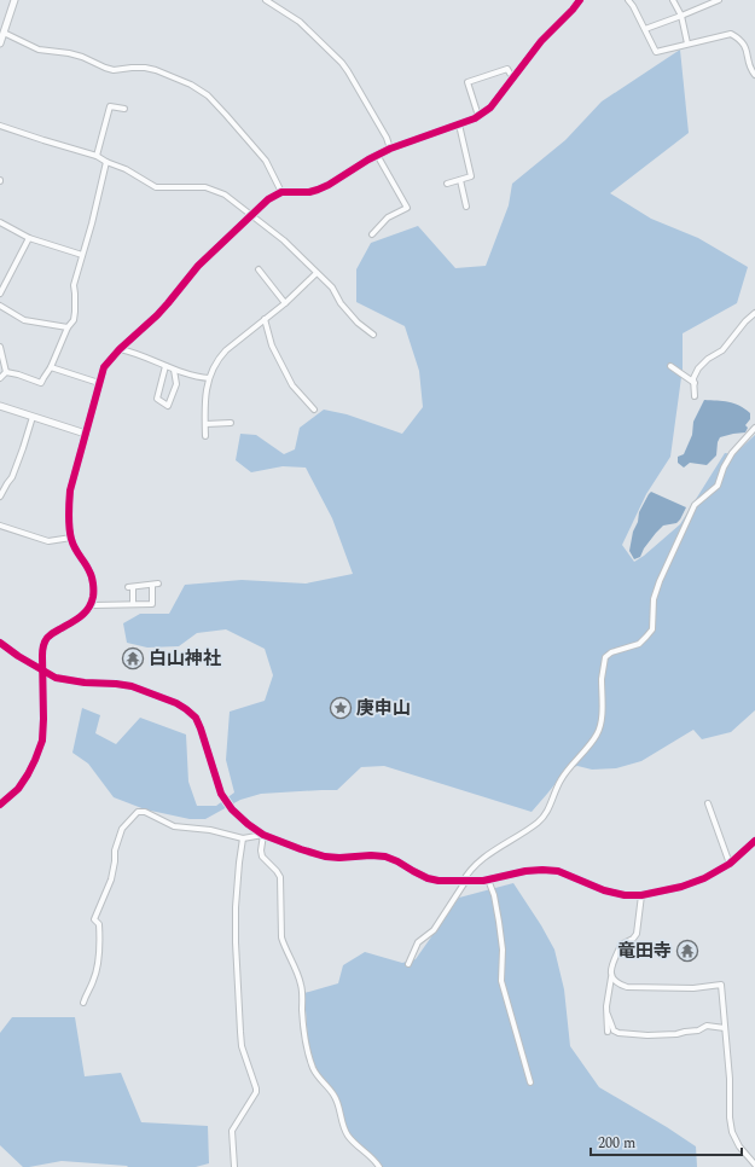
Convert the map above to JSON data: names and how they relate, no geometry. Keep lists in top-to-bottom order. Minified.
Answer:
{"places":{"temple":["白山神社","竜田寺"],"place":["庚申山"]},"scale_bar":"200 m"}
